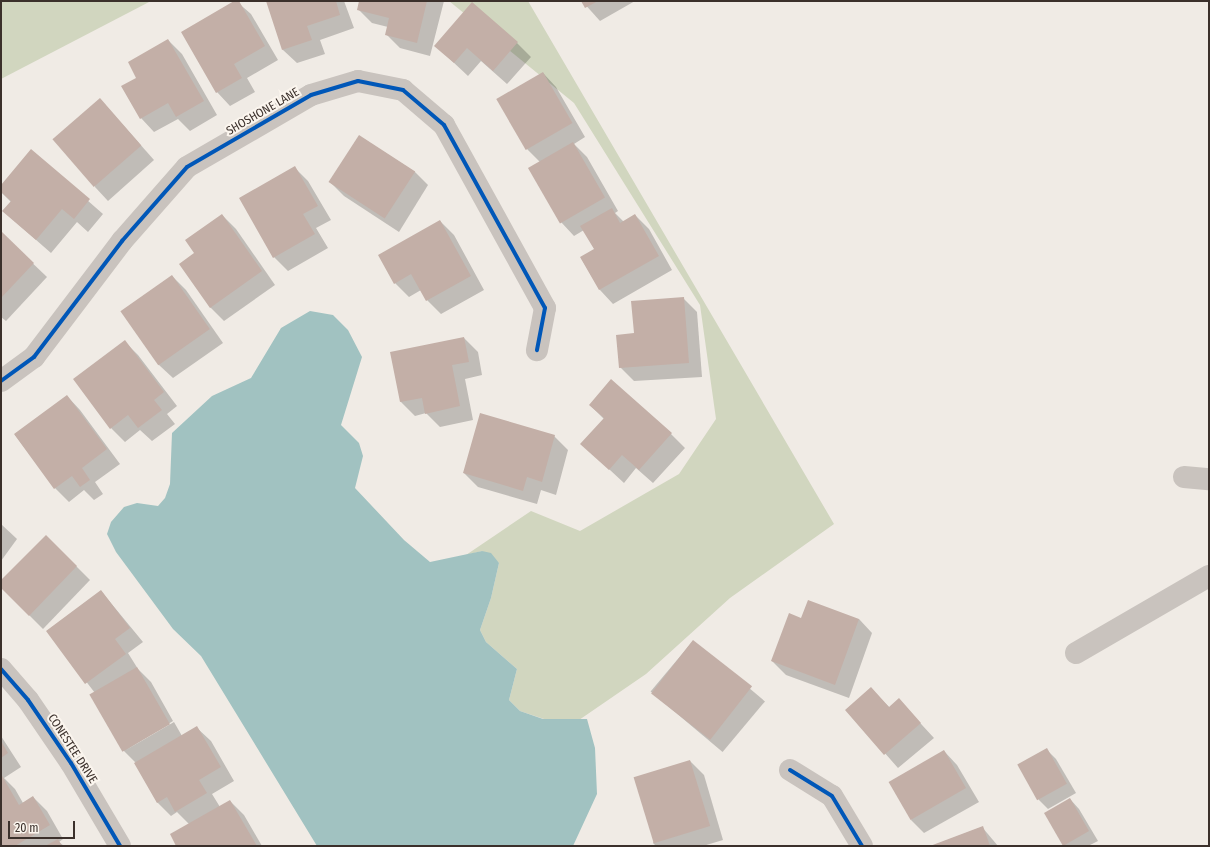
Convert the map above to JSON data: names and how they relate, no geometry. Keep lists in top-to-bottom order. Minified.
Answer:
{"streets":{"street":["SHOSHONE LANE","CONESTEE DRIVE"]},"scale_bar":"20 m"}
